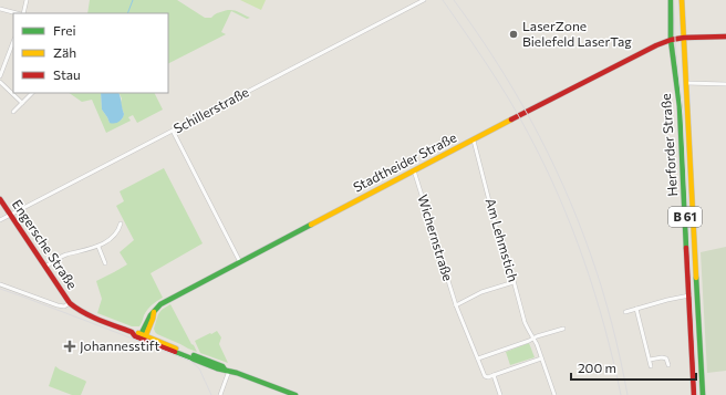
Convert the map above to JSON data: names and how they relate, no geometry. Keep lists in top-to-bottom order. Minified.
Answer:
{"streets":{"main road":["Herforder Straße","Stadtheider Straße","B 61","Engersche Straße"],"street":["Schillerstraße","Wichernstraße","Am Lehmstich"]},"crossings":[["Schillerstraße","Engersche Straße"],["Herforder Straße","Stadtheider Straße"],["Stadtheider Straße","Wichernstraße"],["Stadtheider Straße","Am Lehmstich"]],"places":{"other":["LaserZone Bielefeld LaserTag"],"health":["Johannesstift"]},"legend":["Frei","Zäh","Stau"],"scale_bar":"200 m"}
